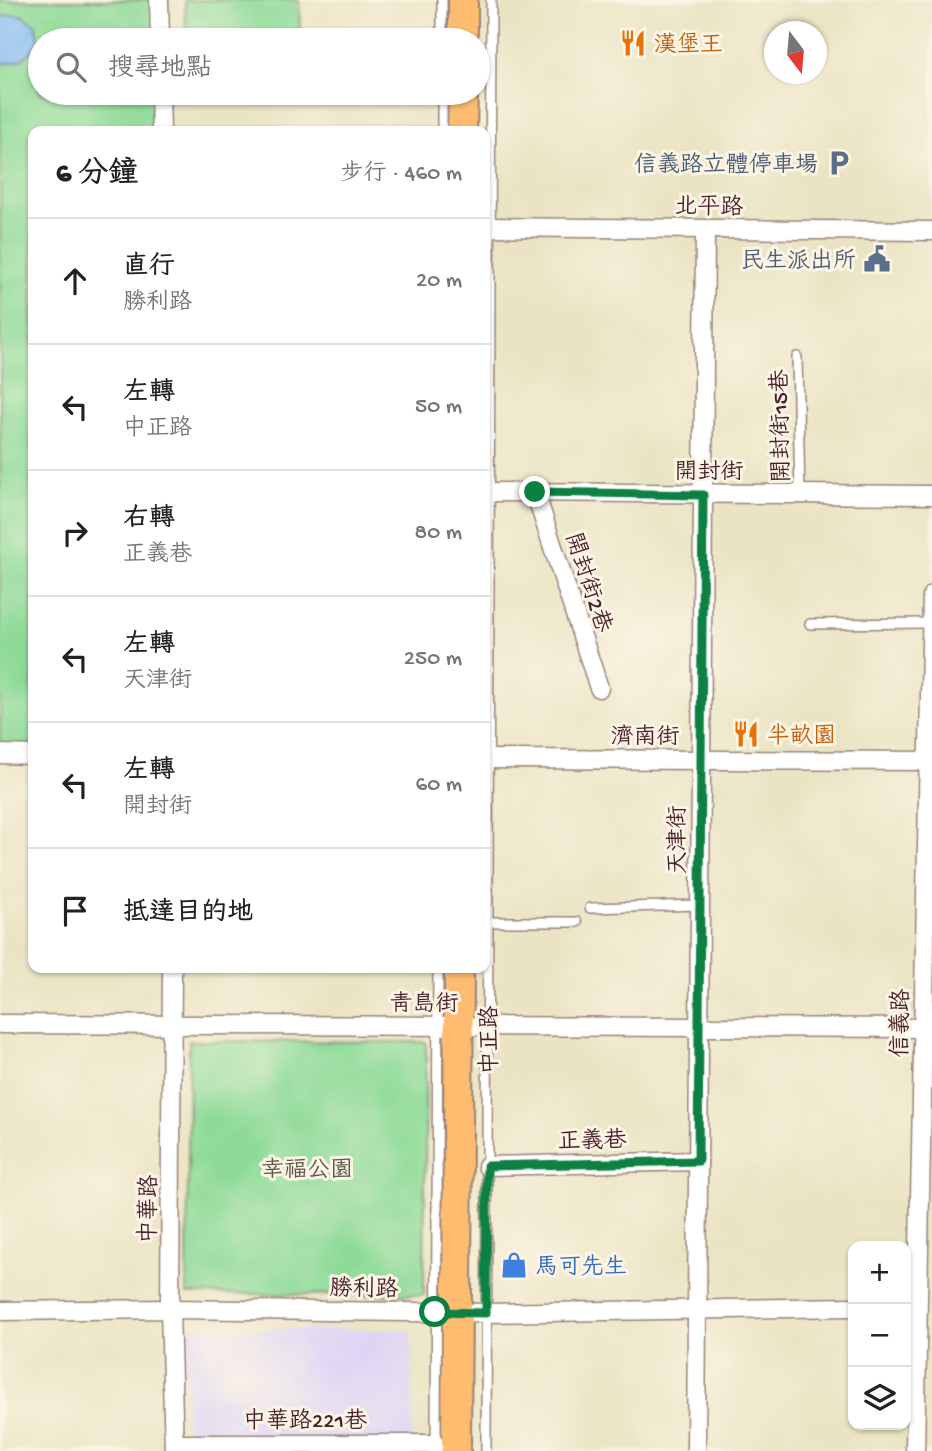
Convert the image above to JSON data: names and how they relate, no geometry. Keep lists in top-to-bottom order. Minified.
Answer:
{"streets":{"main road":["中正路"],"street":["北平路","開封街","開封街2巷","濟南街","天津街","青島街","信義路","正義巷","中華路","勝利路","中華路221巷"],"lane":["開封街15巷"]},"crossings":[["北平路","天津街"],["開封街15巷","開封街"],["開封街","開封街2巷"],["開封街","天津街"],["濟南街","天津街"],["濟南街","信義路"],["天津街","青島街"],["天津街","正義巷"],["天津街","勝利路"],["青島街","信義路"],["青島街","中正路"],["青島街","中華路"],["中正路","正義巷"],["中正路","勝利路"],["中正路","中華路221巷"],["中華路","勝利路"],["中華路","中華路221巷"]],"parks":["幸福公園"],"places":{"restaurant":["漢堡王","半畝園"],"parking":["信義路立體停車場"],"public building":["民生派出所"],"shop":["馬可先生"]},"north":"bottom","page":{"search":"搜尋地點","heading":["6 分鐘","步行 · 460 m"],"list":[["直行","勝利路","20 m"],["左轉","中正路","50 m"],["右轉","正義巷","80 m"],["左轉","天津街","250 m"],["左轉","開封街","60 m"],"抵達目的地"],"map_buttons":["+","−"]}}
